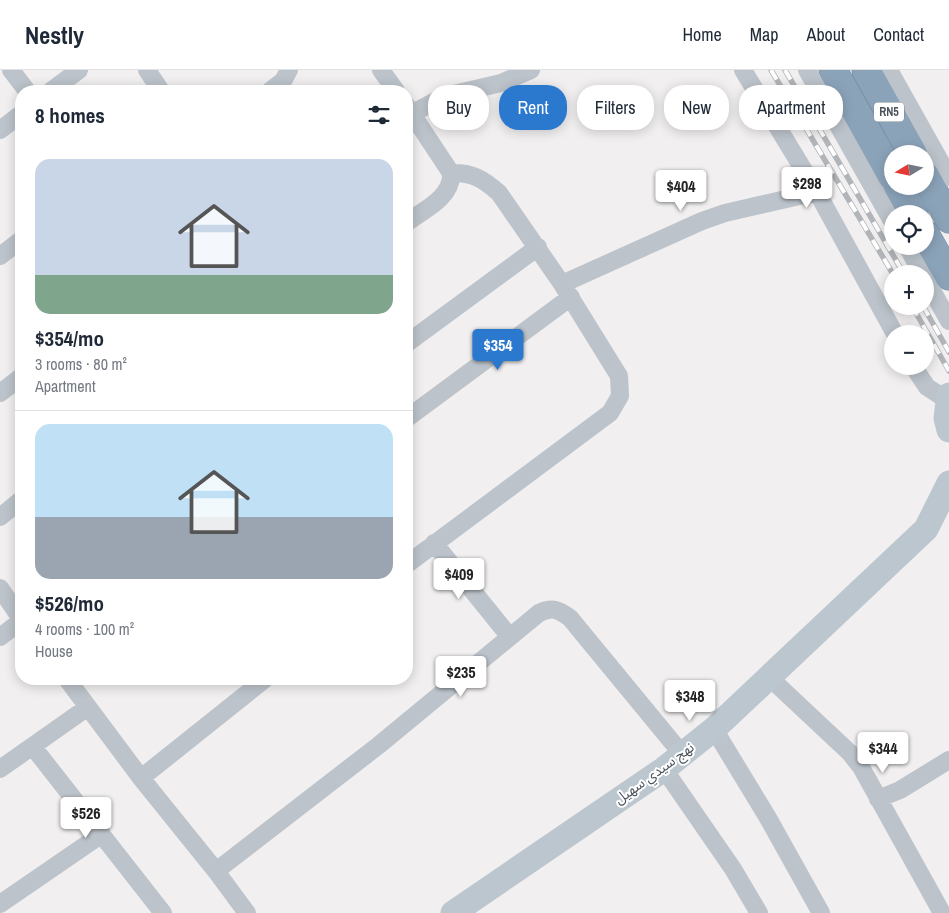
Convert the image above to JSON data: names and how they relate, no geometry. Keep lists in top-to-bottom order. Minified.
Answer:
{"streets":{"highway":["RN5"],"main road":["نهج سيدي سهيل"]},"north":"left","page":{"header":"Nestly","nav":["Home","Map","About","Contact"],"chip":["Buy","Rent","Filters","New","Apartment"],"heading":"8 homes","map_buttons":["+","−"],"list":[{"name":"$354/mo","note":"3 rooms · 80 m² · Apartment"},{"name":"$526/mo","note":"4 rooms · 100 m² · House"}],"price":["$298","$404","$354","$409","$235","$348","$344","$526"]}}
